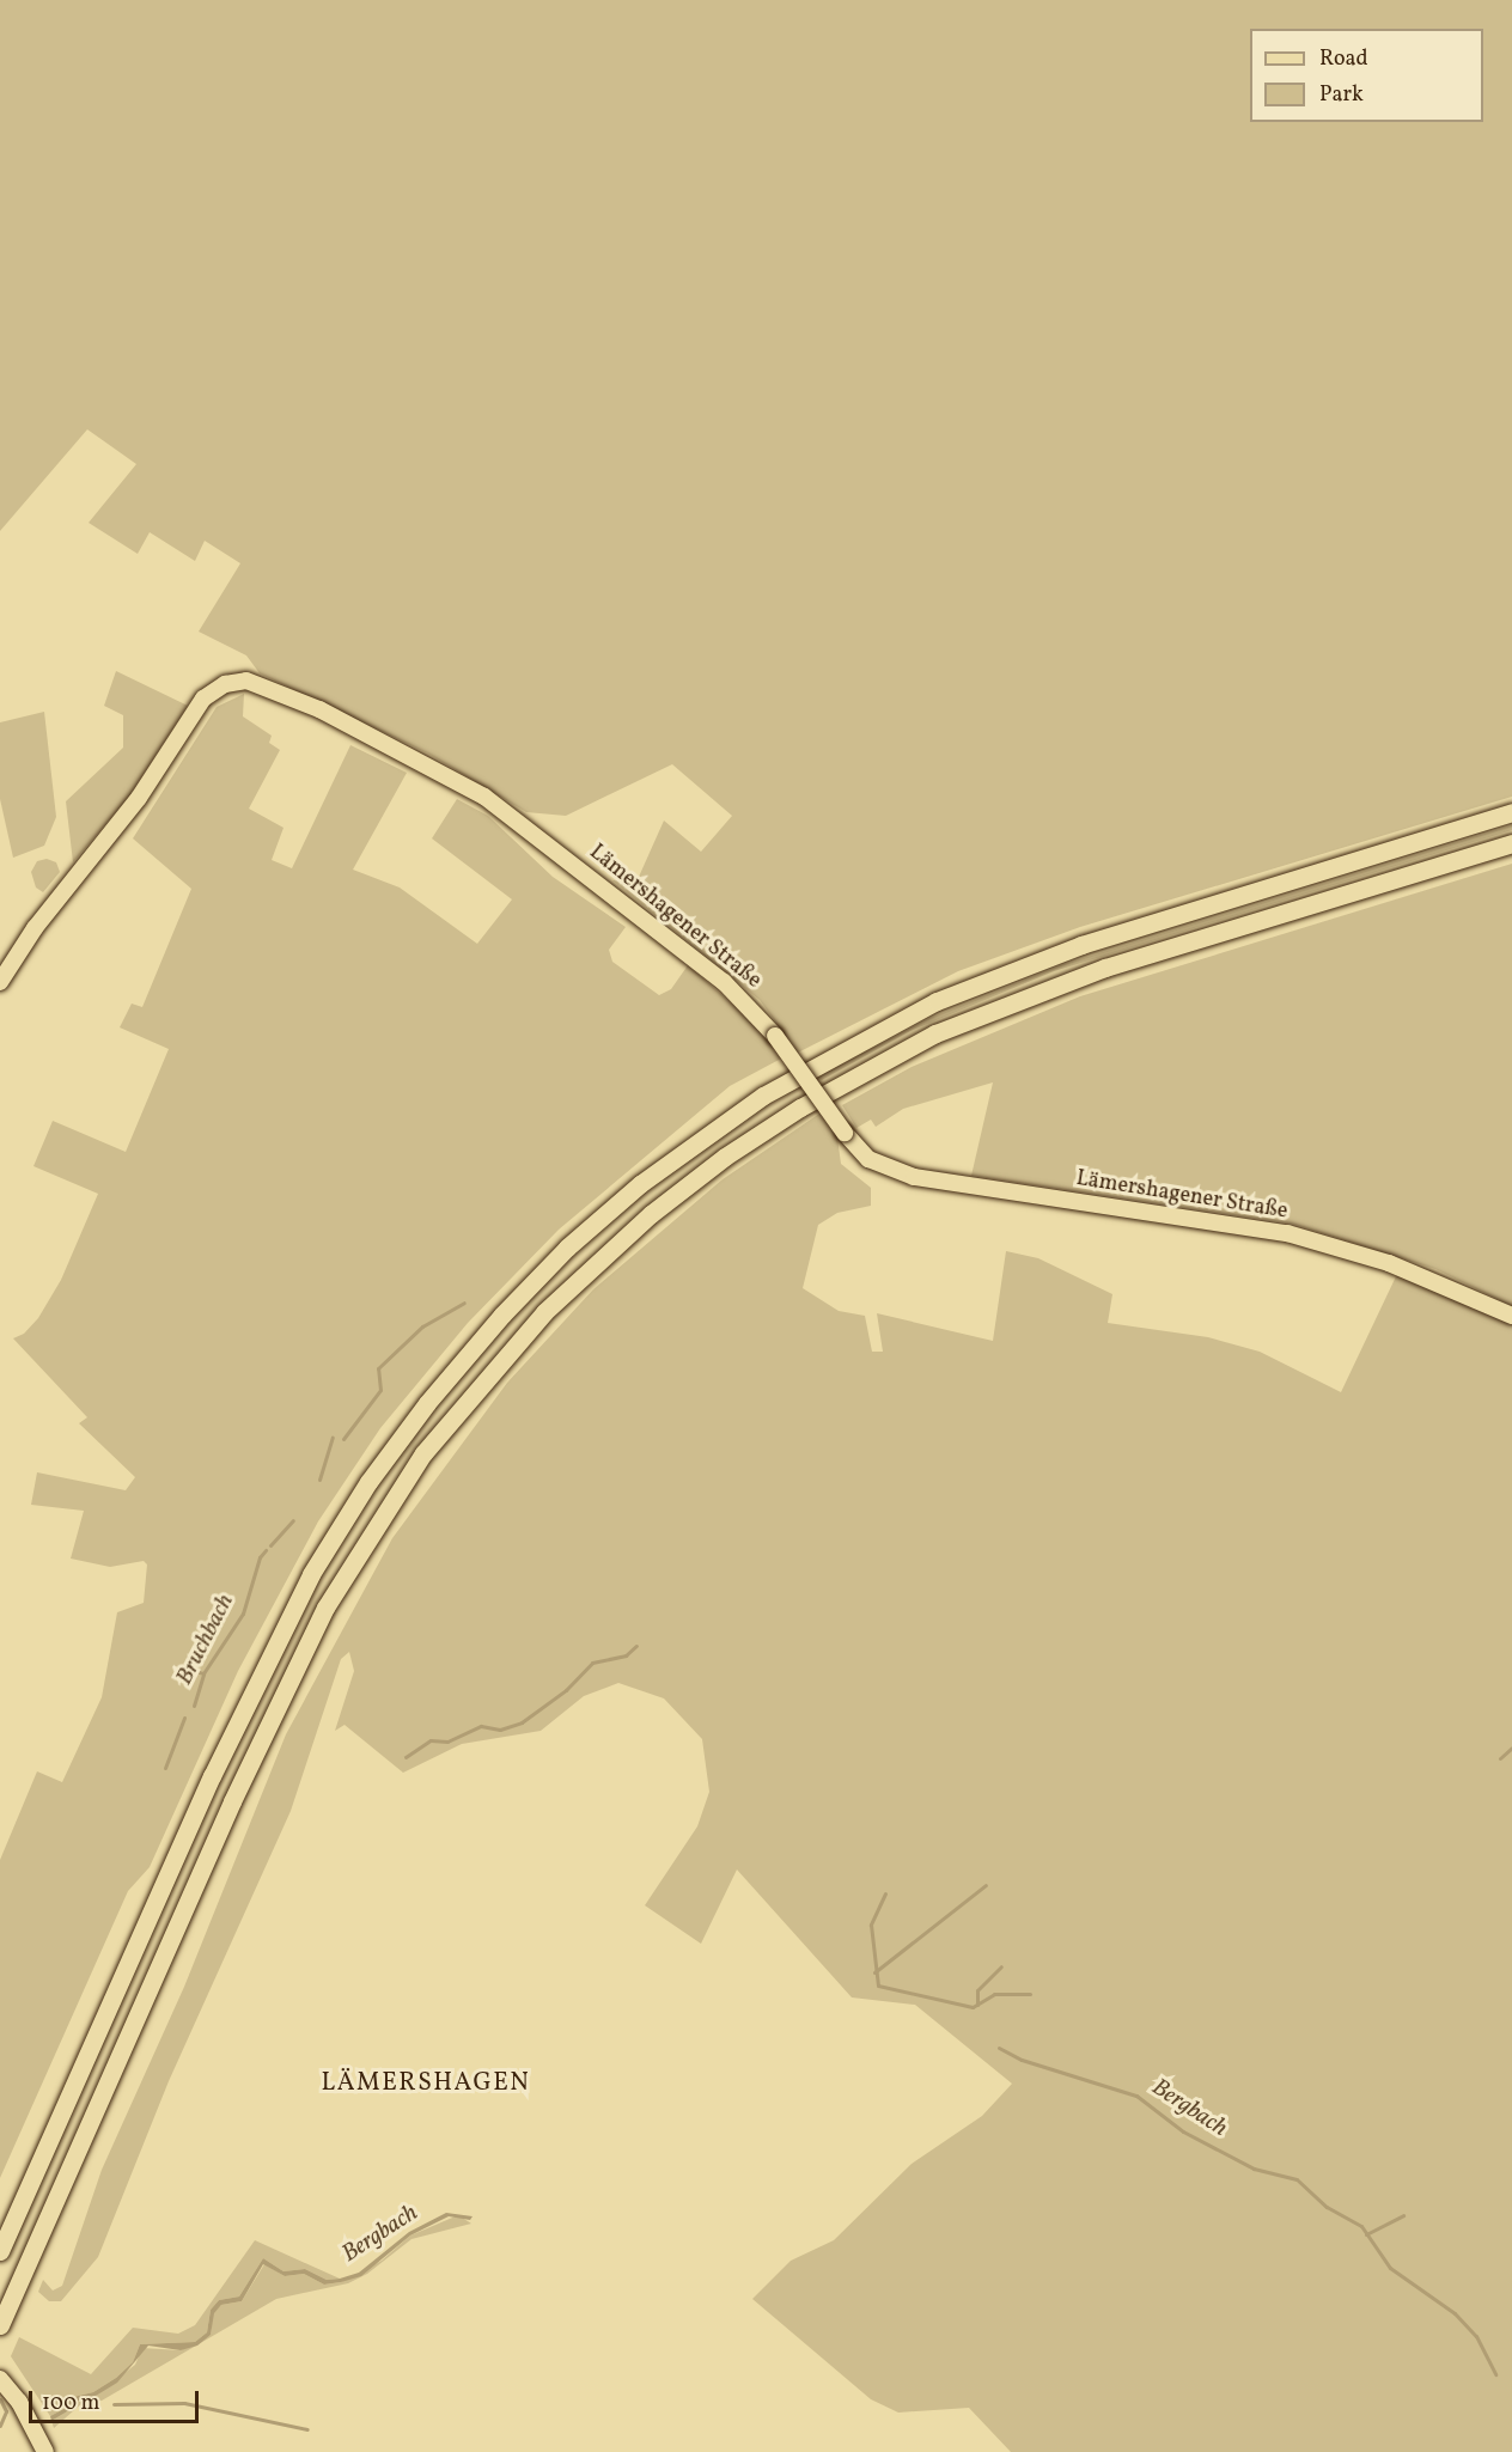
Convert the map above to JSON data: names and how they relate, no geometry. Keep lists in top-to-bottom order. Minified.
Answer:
{"streets":{"main road":["Lämershagener Straße"]},"districts":["LÄMERSHAGEN"],"water":["Bruchbach","Bergbach"],"legend":["Road","Park"],"scale_bar":"100 m"}
